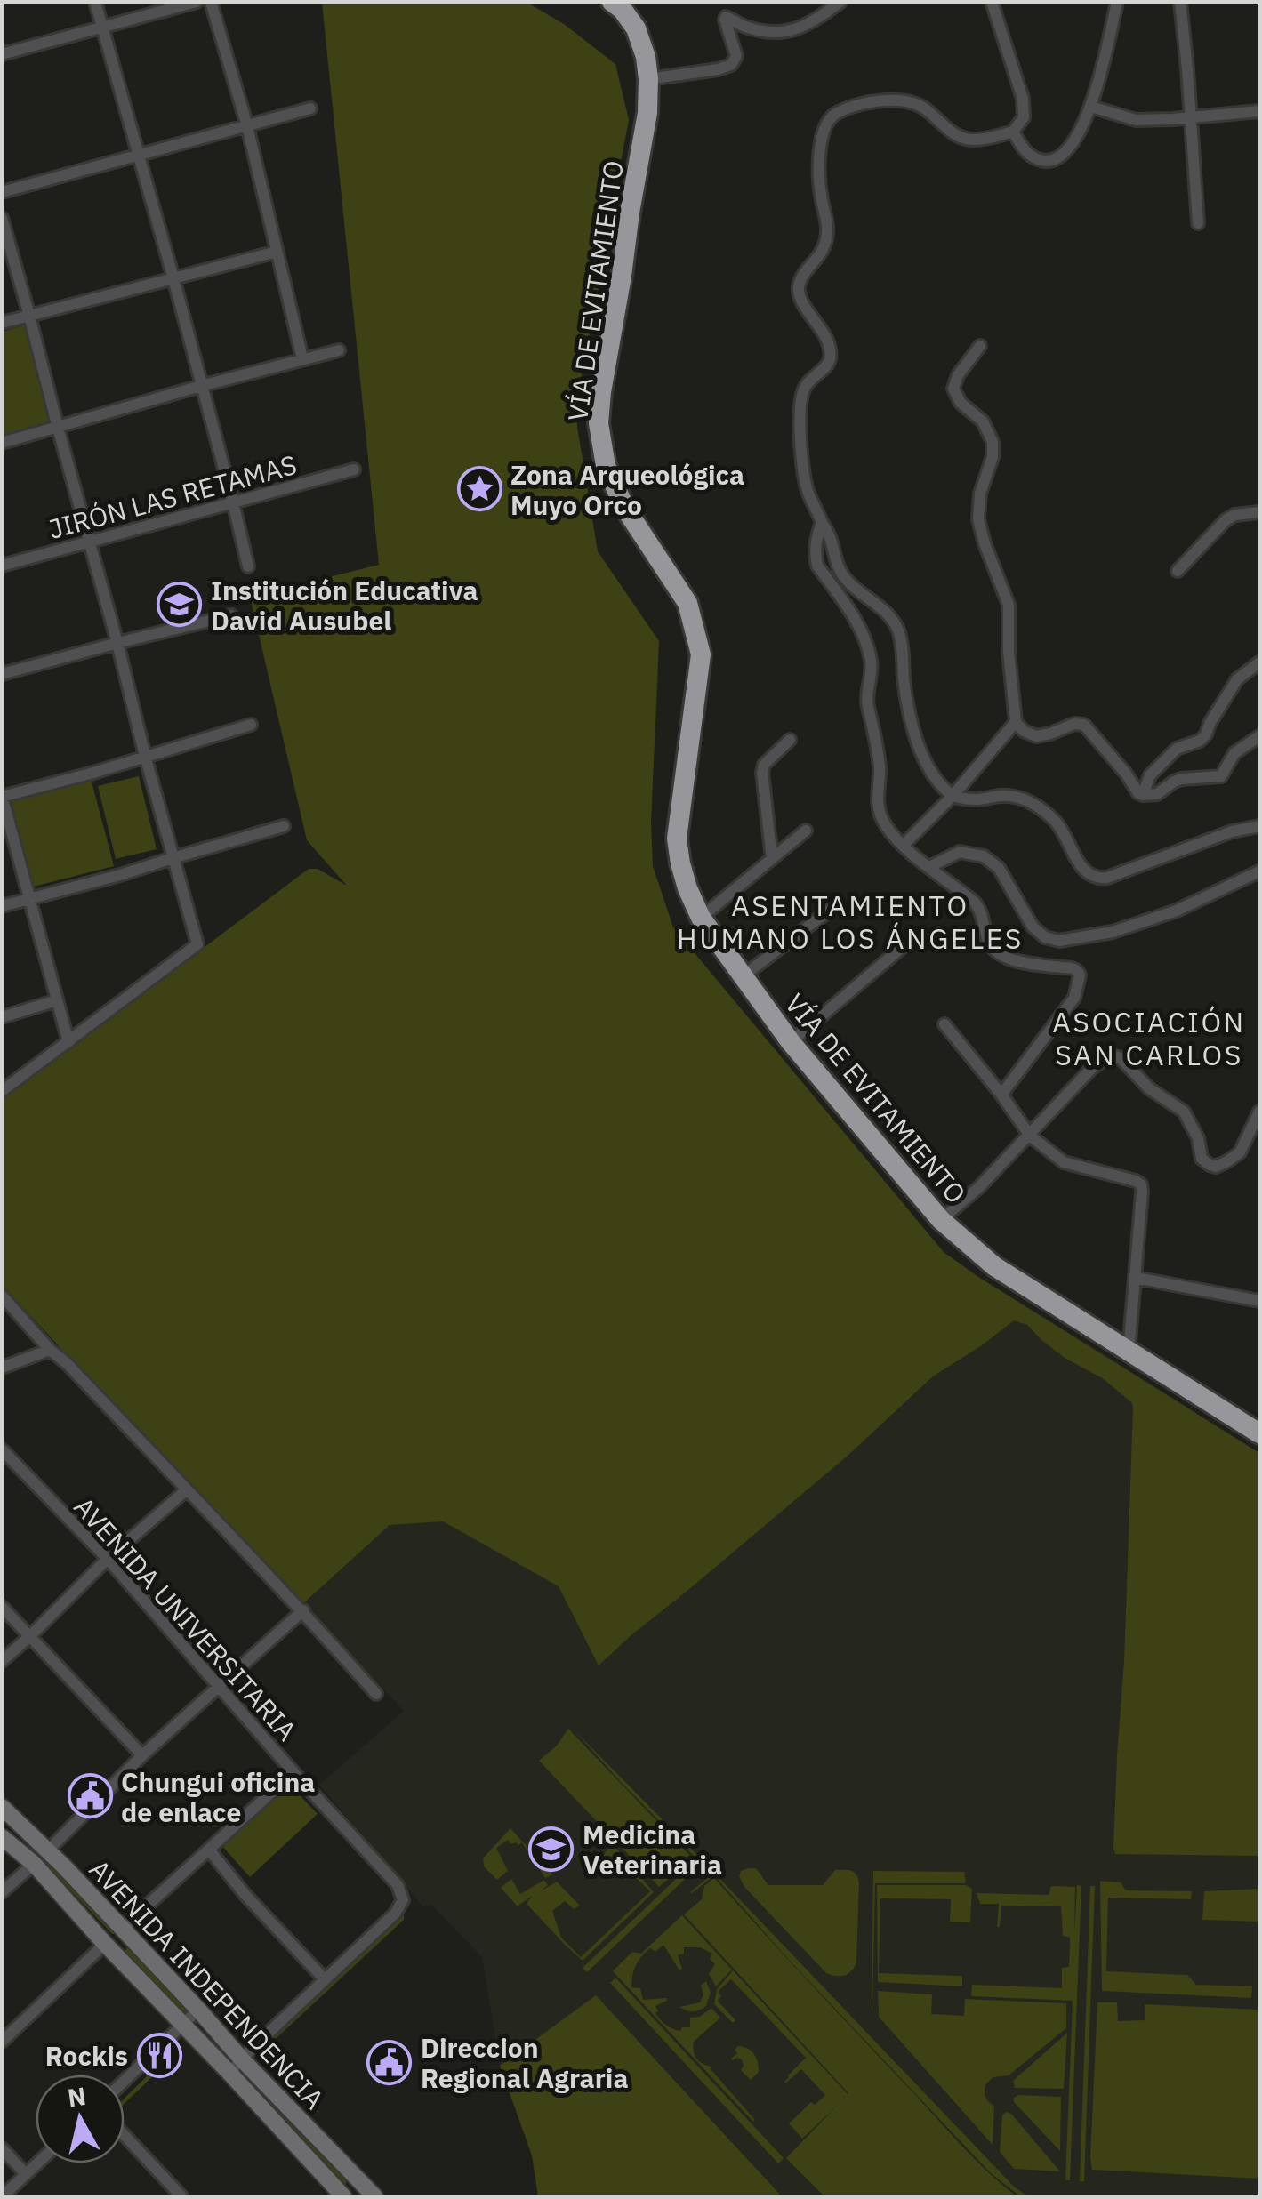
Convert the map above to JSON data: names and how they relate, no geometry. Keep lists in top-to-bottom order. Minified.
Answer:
{"streets":{"highway":["VÍA DE EVITAMIENTO"],"street":["JIRÓN LAS RETAMAS","AVENIDA UNIVERSITARIA","AVENIDA INDEPENDENCIA"]},"districts":["ASENTAMIENTO HUMANO LOS ÁNGELES","ASOCIACIÓN SAN CARLOS"],"places":{"place":["Zona Arqueológica Muyo Orco"],"school or university":["Institución Educativa David Ausubel","Medicina Veterinaria"],"public building":["Chungui oficina de enlace","Direccion Regional Agraria"],"restaurant":["Rockis"]},"north":"top"}
